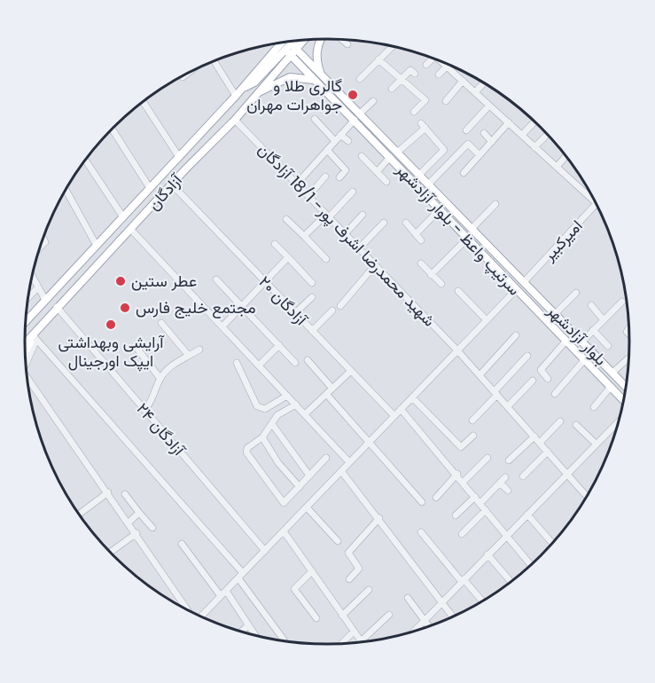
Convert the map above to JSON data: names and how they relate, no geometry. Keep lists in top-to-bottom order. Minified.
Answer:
{"streets":{"main road":["آزادگان","سرتیپ واعظ - بلوار آزادشهر","بلوار آزادشهر"],"street":["شهید محمدرضا اشرف پور- 18/1 آزادگان","امیرکبیر","۲۰ آزادگان","۲۴ آزادگان"]},"crossings":[["آزادگان","سرتیپ واعظ - بلوار آزادشهر"],["آزادگان","شهید محمدرضا اشرف پور- 18/1 آزادگان"],["آزادگان","۲۰ آزادگان"],["آزادگان","۲۴ آزادگان"],["سرتیپ واعظ - بلوار آزادشهر","امیرکبیر"],["سرتیپ واعظ - بلوار آزادشهر","بلوار آزادشهر"],["امیرکبیر","بلوار آزادشهر"]],"places":["گالری طلا و جواهرات مهران","عطر ستین","مجتمع خلیج فارس","آرایشی وبهداشتی ایپک اورجینال"]}
